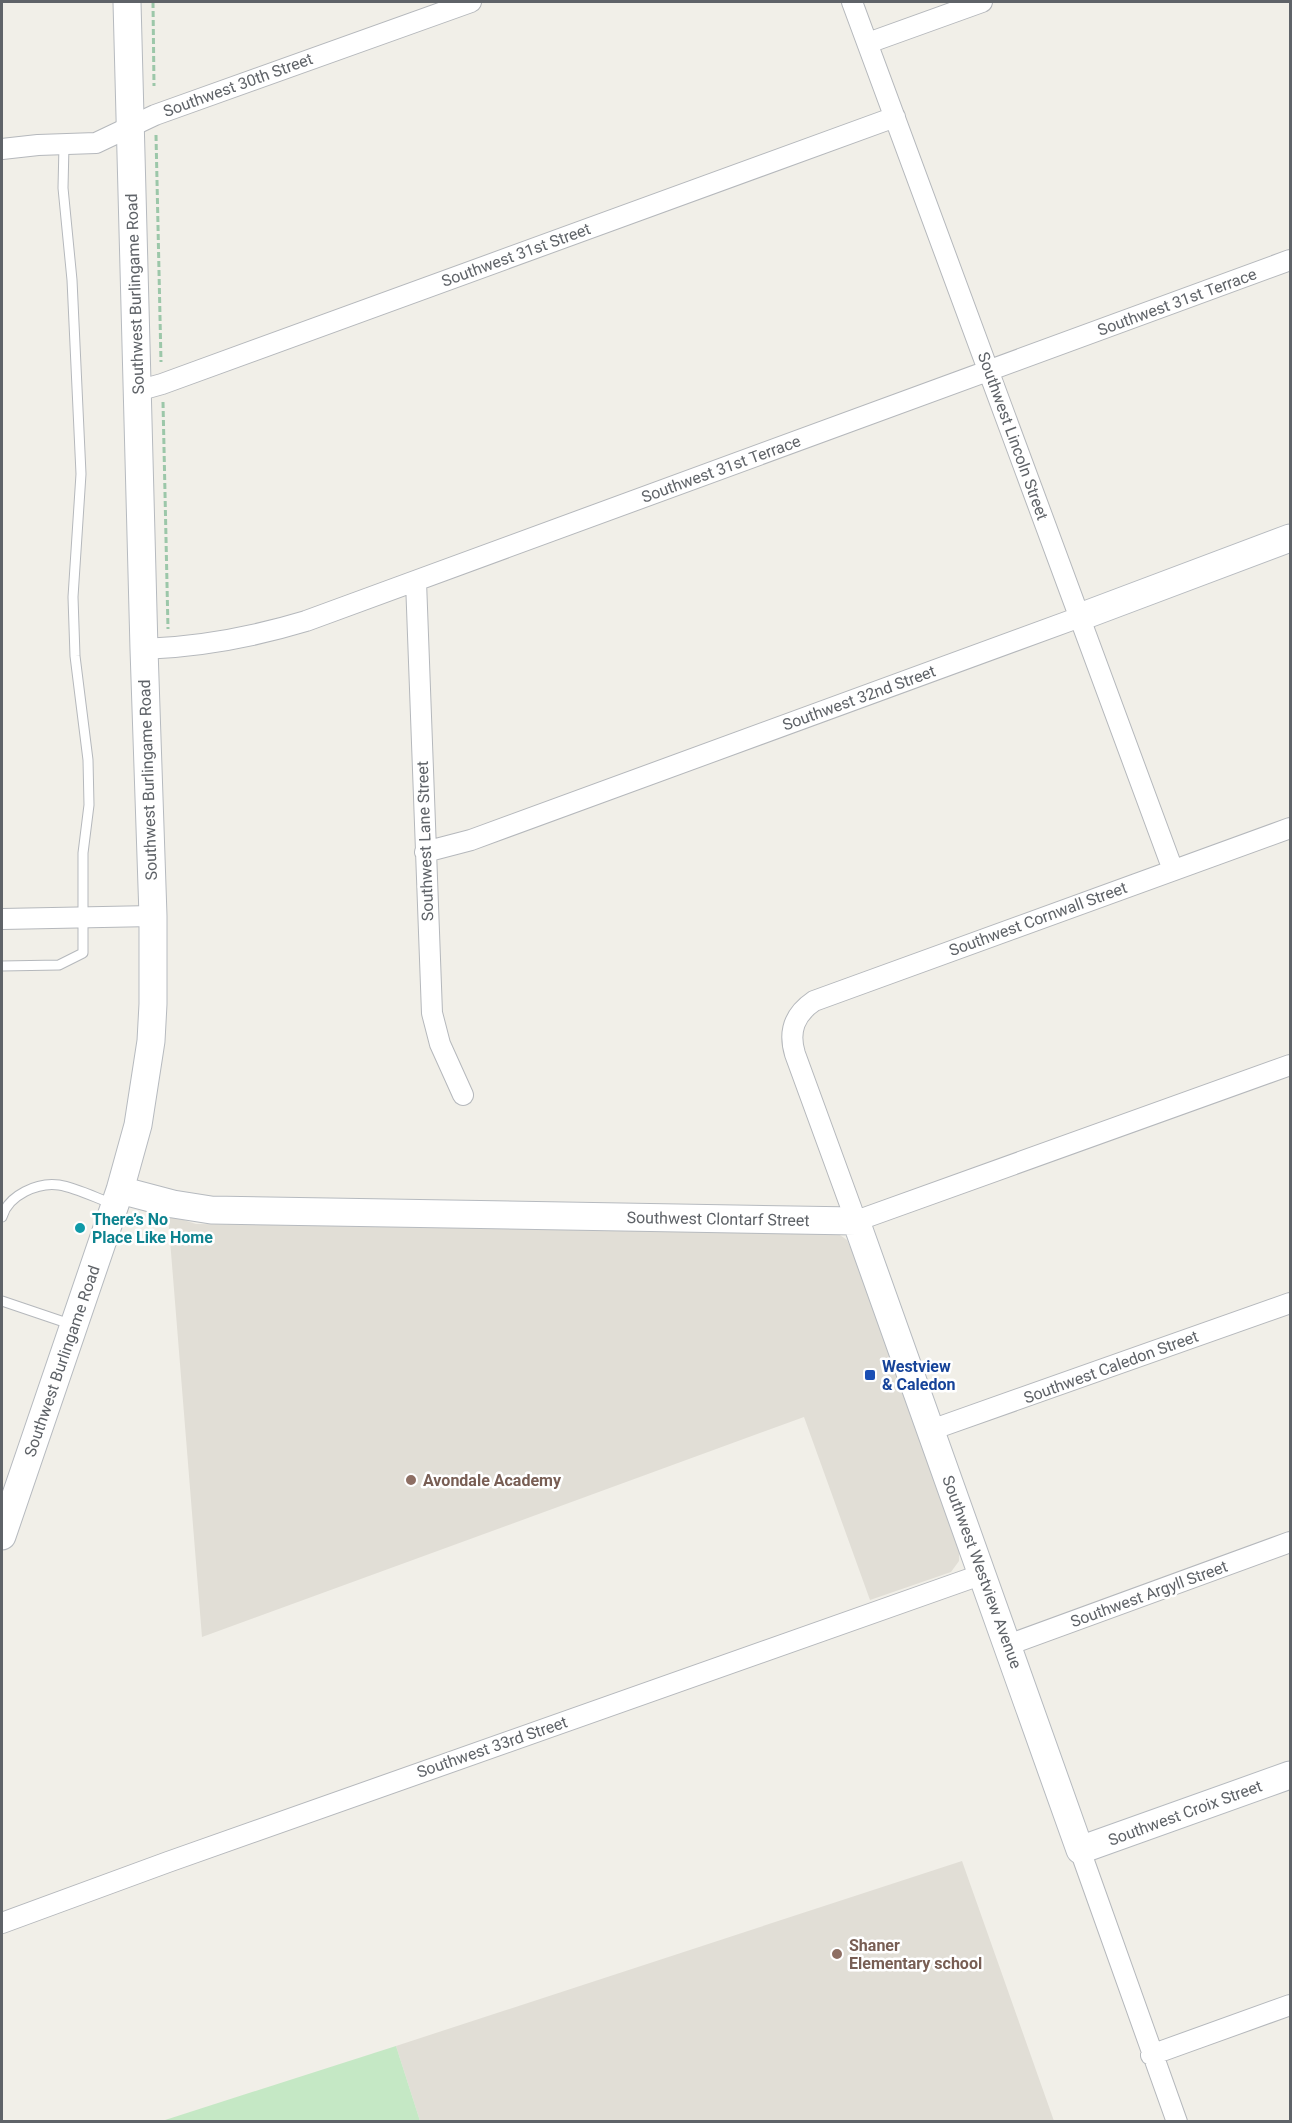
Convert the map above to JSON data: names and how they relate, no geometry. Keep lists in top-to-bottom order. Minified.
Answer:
{"streets":{"street":["Southwest 30th Street","Southwest 31st Street","Southwest Burlingame Road","Southwest 31st Terrace","Southwest Lincoln Street","Southwest 32nd Street","Southwest Lane Street","Southwest Cornwall Street","Southwest Clontarf Street","Southwest Caledon Street","Southwest Westview Avenue","Southwest Argyll Street","Southwest 33rd Street","Southwest Croix Street"]},"crossings":[["Southwest 30th Street","Southwest Burlingame Road"],["Southwest 31st Street","Southwest Burlingame Road"],["Southwest 31st Street","Southwest Lincoln Street"],["Southwest Burlingame Road","Southwest 31st Terrace"],["Southwest Burlingame Road","Southwest Clontarf Street"],["Southwest 31st Terrace","Southwest Lincoln Street"],["Southwest 31st Terrace","Southwest Lane Street"],["Southwest Lincoln Street","Southwest 32nd Street"],["Southwest Lincoln Street","Southwest Cornwall Street"],["Southwest 32nd Street","Southwest Lane Street"],["Southwest Cornwall Street","Southwest Westview Avenue"],["Southwest Clontarf Street","Southwest Westview Avenue"],["Southwest Caledon Street","Southwest Westview Avenue"],["Southwest Westview Avenue","Southwest Argyll Street"],["Southwest Westview Avenue","Southwest 33rd Street"],["Southwest Westview Avenue","Southwest Croix Street"]],"places":{"other":["There’s No Place Like Home","Avondale Academy","Shaner Elementary school"],"transit":["Westview & Caledon"]}}
